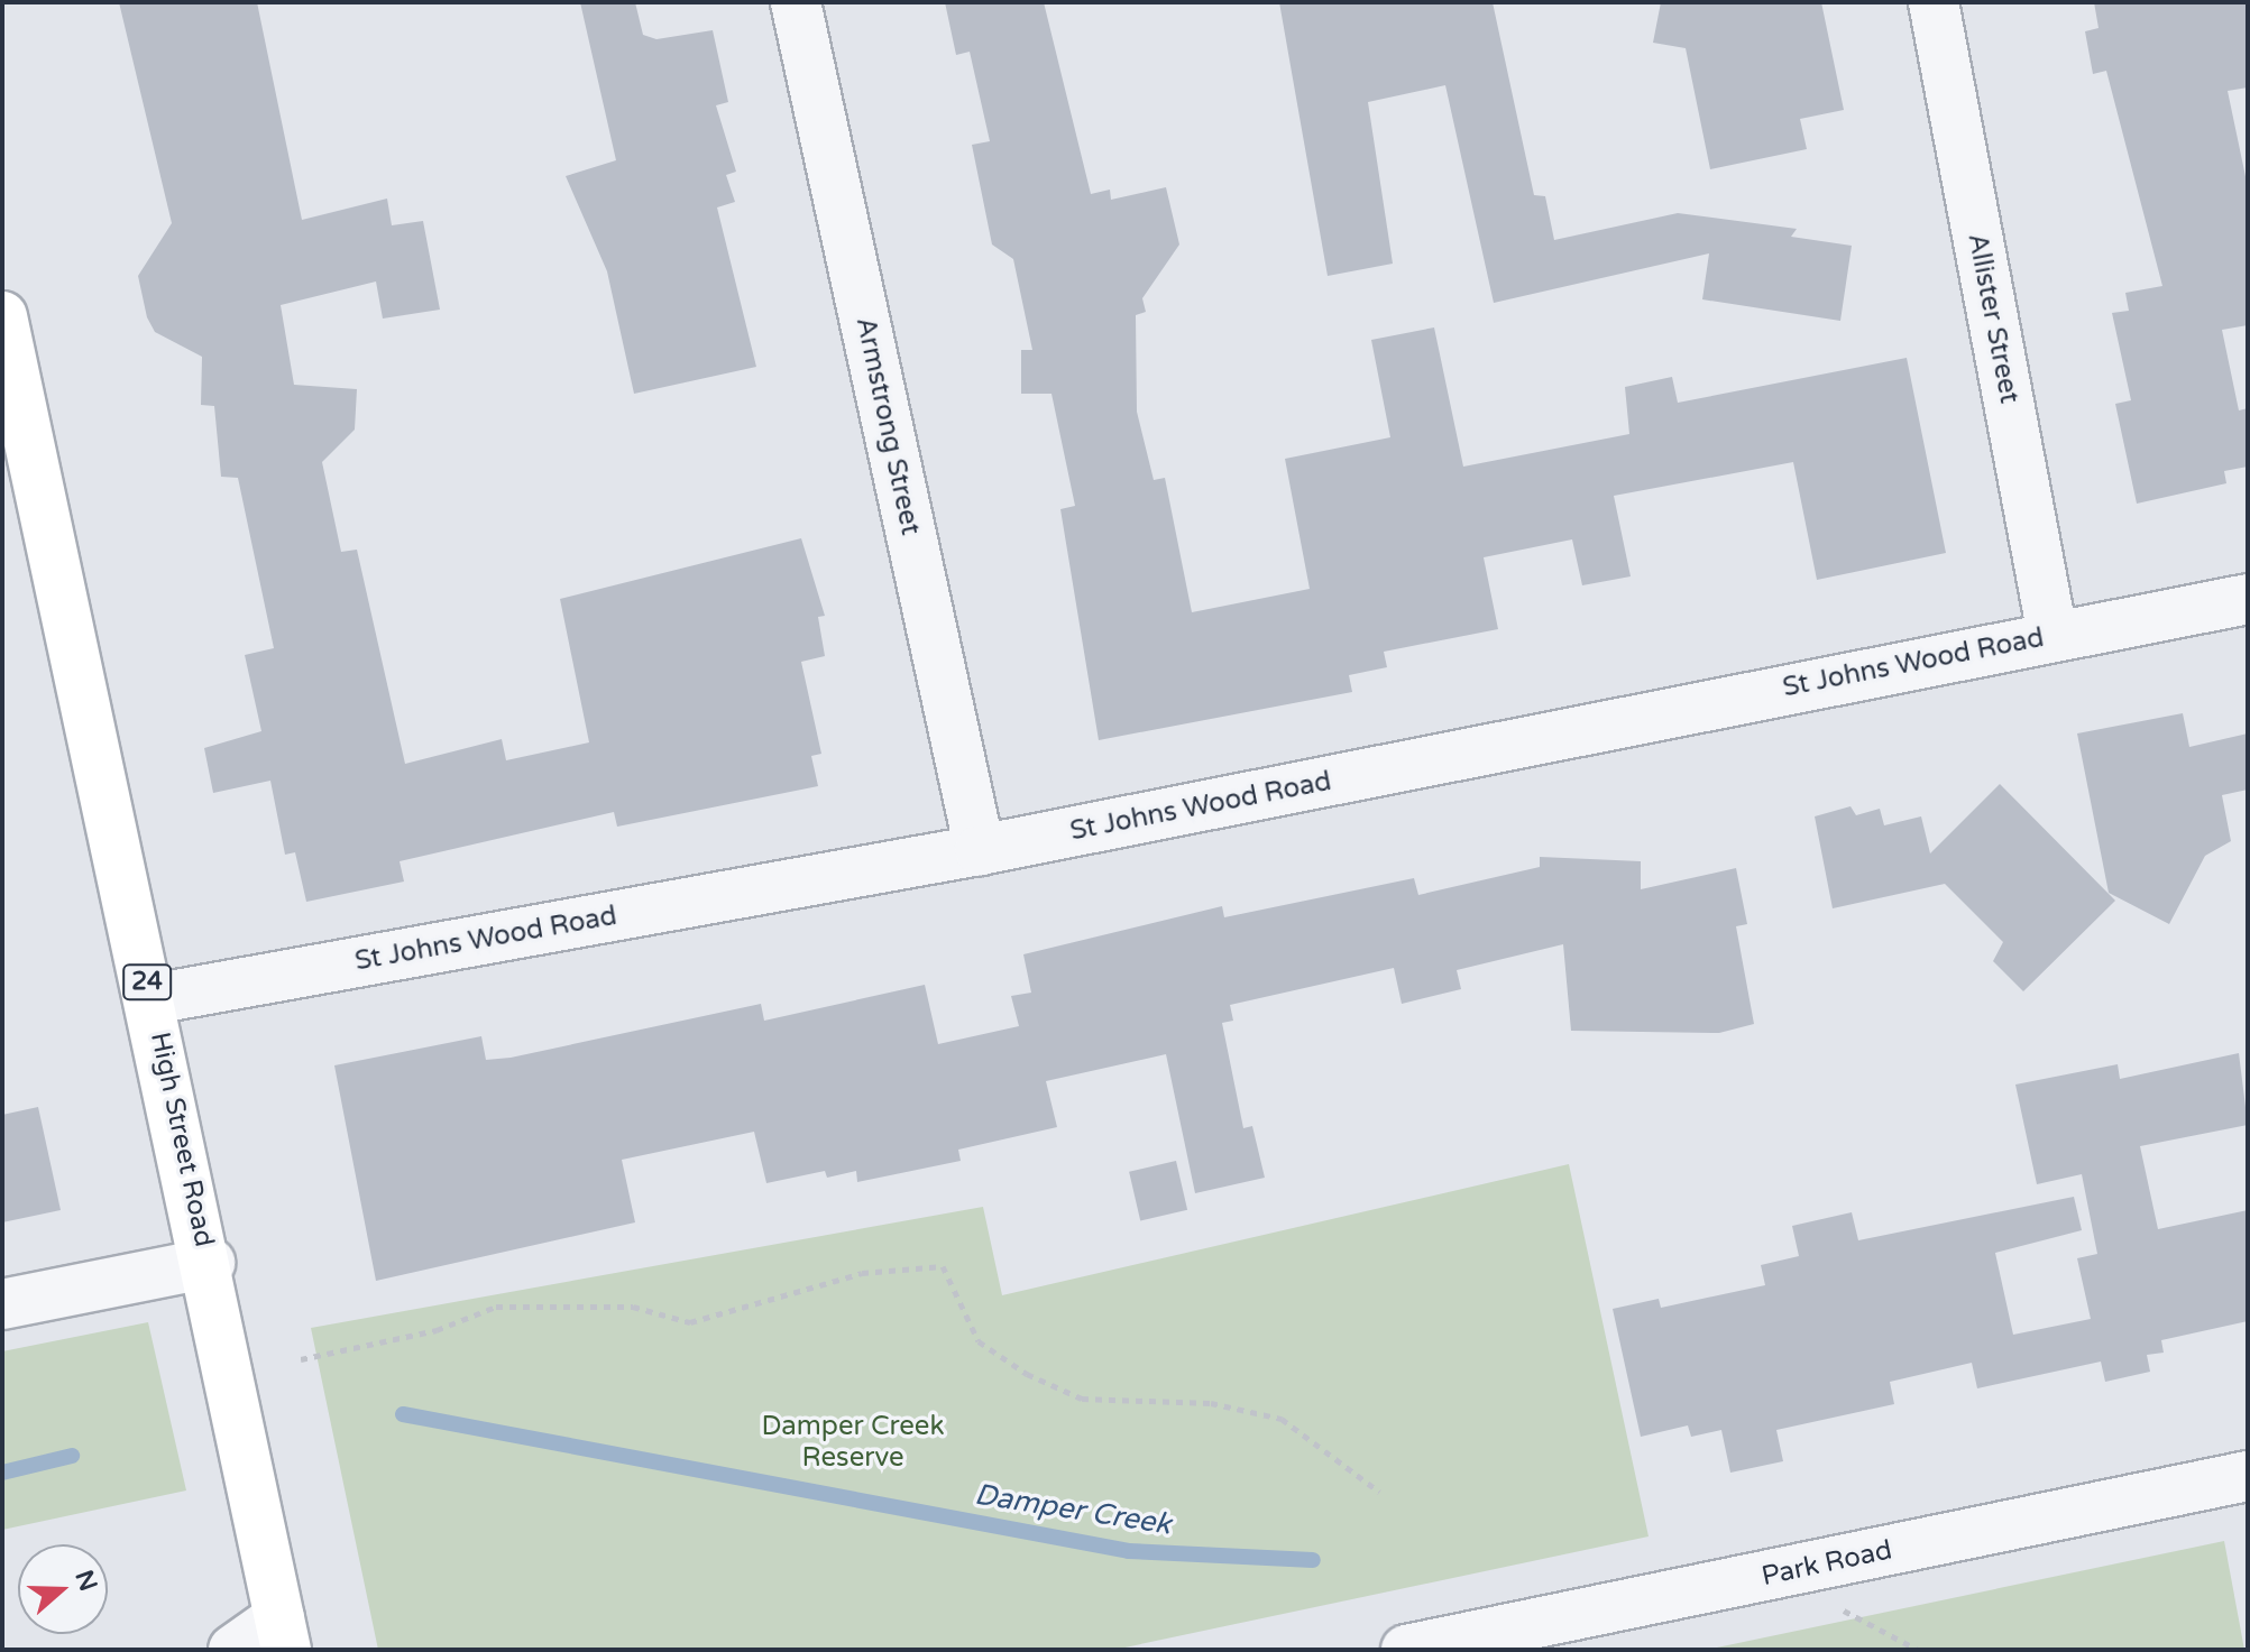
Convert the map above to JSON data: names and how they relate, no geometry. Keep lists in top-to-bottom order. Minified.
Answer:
{"streets":{"main road":["24","High Street Road"],"street":["Allister Street","Armstrong Street","St Johns Wood Road","Park Road"]},"crossings":[["Allister Street","St Johns Wood Road"],["Armstrong Street","St Johns Wood Road"],["St Johns Wood Road","High Street Road"]],"water":["Damper Creek"],"parks":["Damper Creek Reserve"],"north":"right"}
